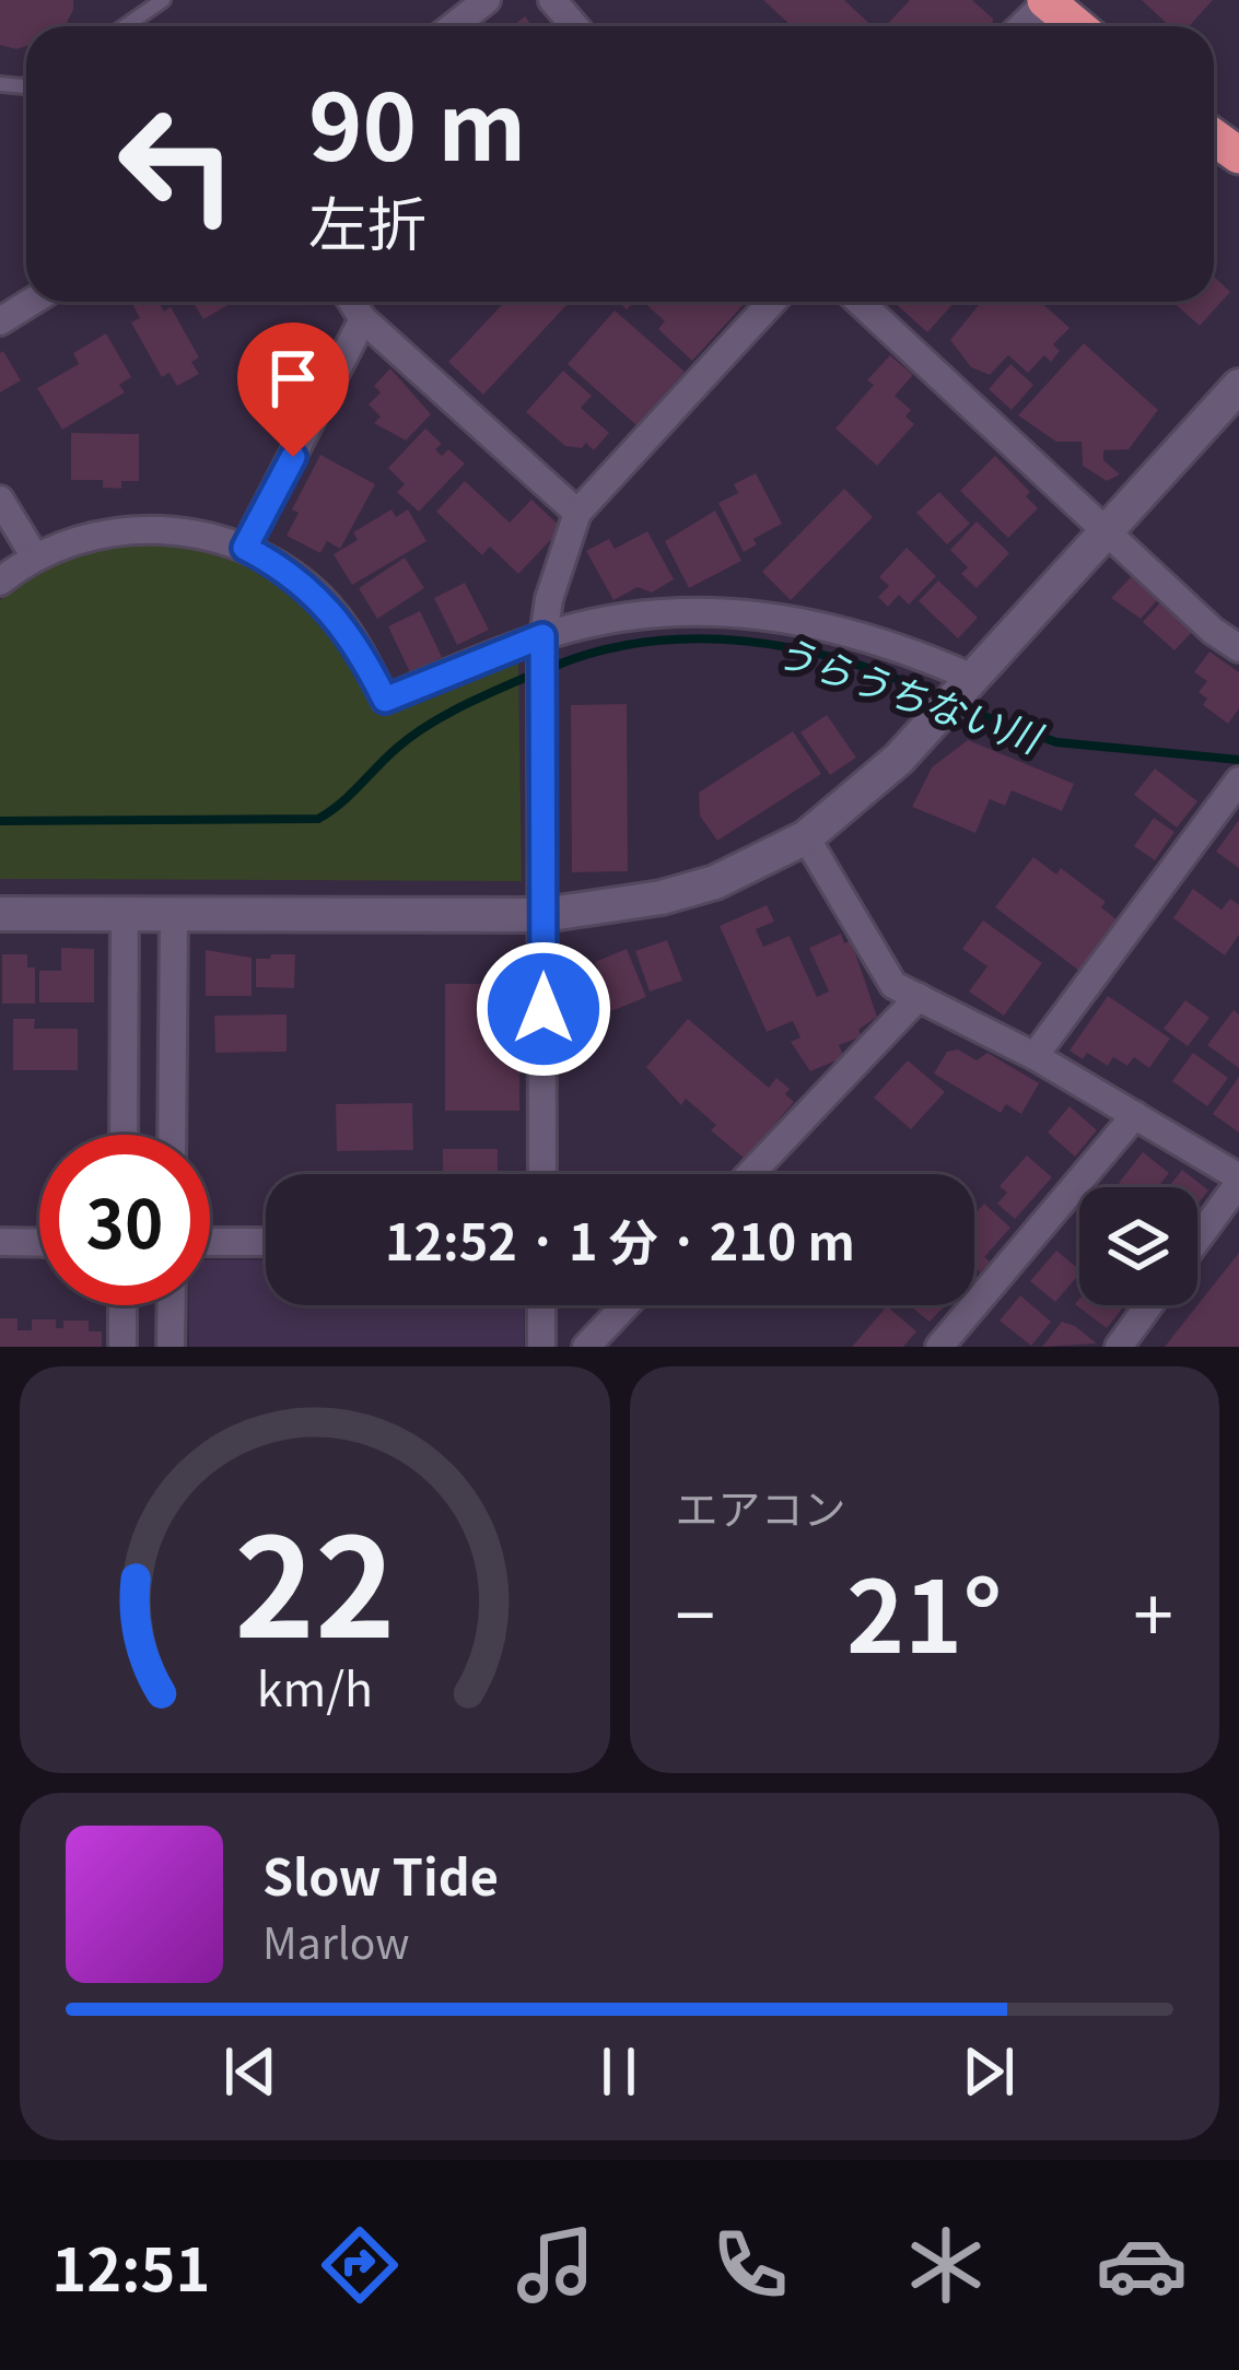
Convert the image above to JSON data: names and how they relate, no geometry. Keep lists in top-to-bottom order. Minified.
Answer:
{"water":["うらうちない川"],"page":{"turn":["90 m","左折"],"limit":"30","trip":"12:52 · 1 分 · 210 m","tile":"エアコン","heat":["−","21°","+"],"song":["Slow Tide","Marlow"],"tabs":"12:51","gauge":["22","km/h"]}}
